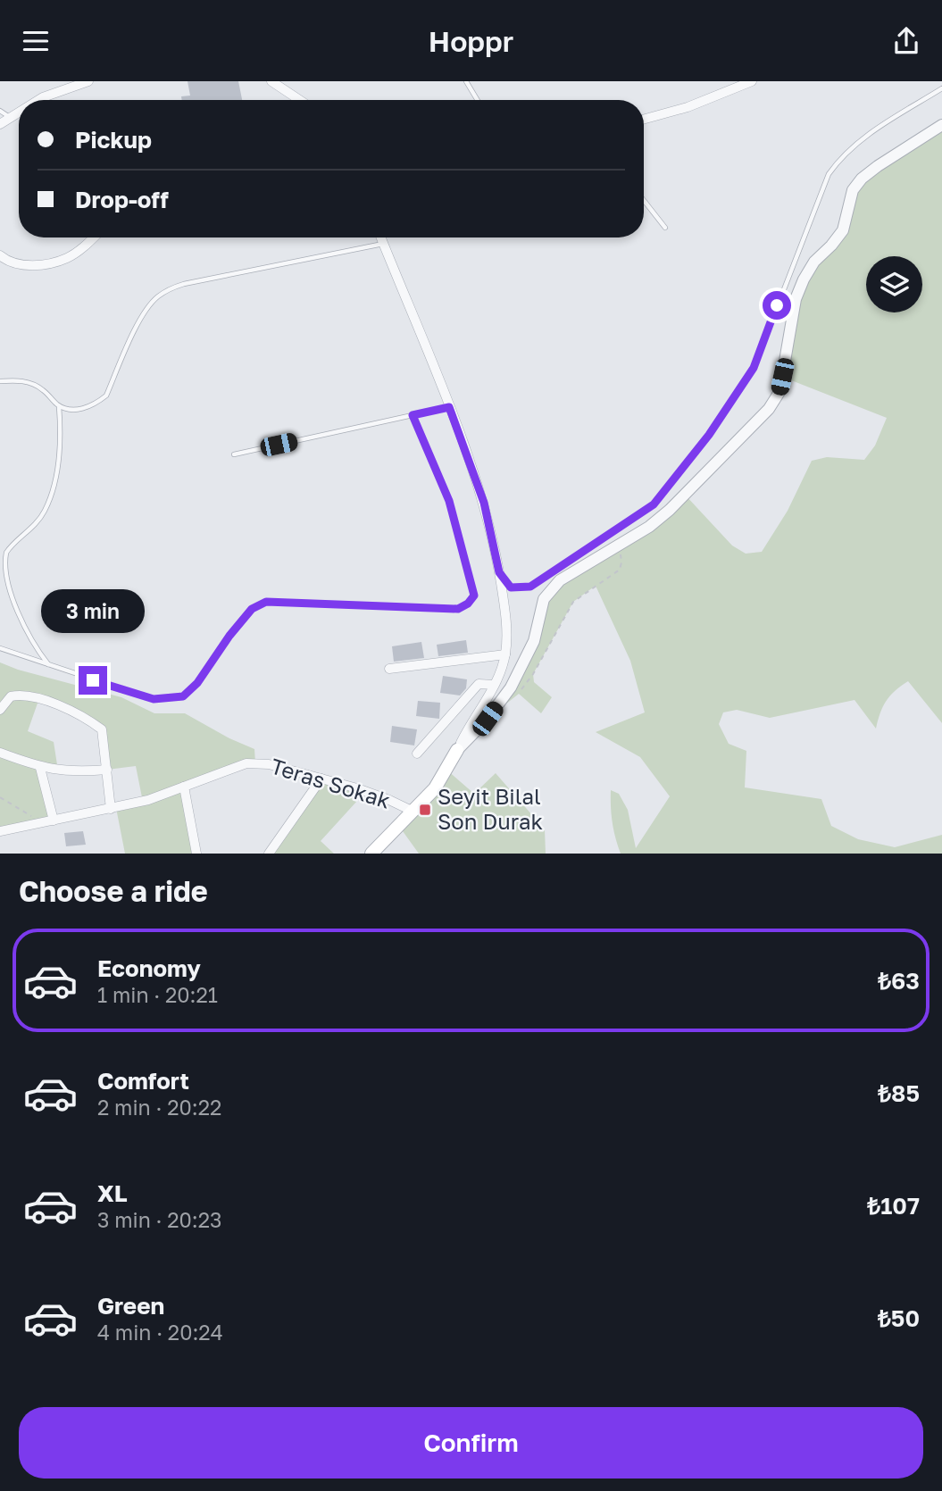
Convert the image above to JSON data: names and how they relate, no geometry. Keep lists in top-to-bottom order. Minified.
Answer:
{"streets":{"street":["Teras Sokak"]},"places":{"transit":["Seyit Bilal Son Durak"]},"page":{"header":"Hoppr","banner":["Pickup","Drop-off"],"bubble":"3 min","heading":"Choose a ride","list":[{"name":"Economy","note":"1 min · 20:21","value":"₺63"},{"name":"Comfort","note":"2 min · 20:22","value":"₺85"},{"name":"XL","note":"3 min · 20:23","value":"₺107"},{"name":"Green","note":"4 min · 20:24","value":"₺50"}],"buttons":"Confirm"}}
